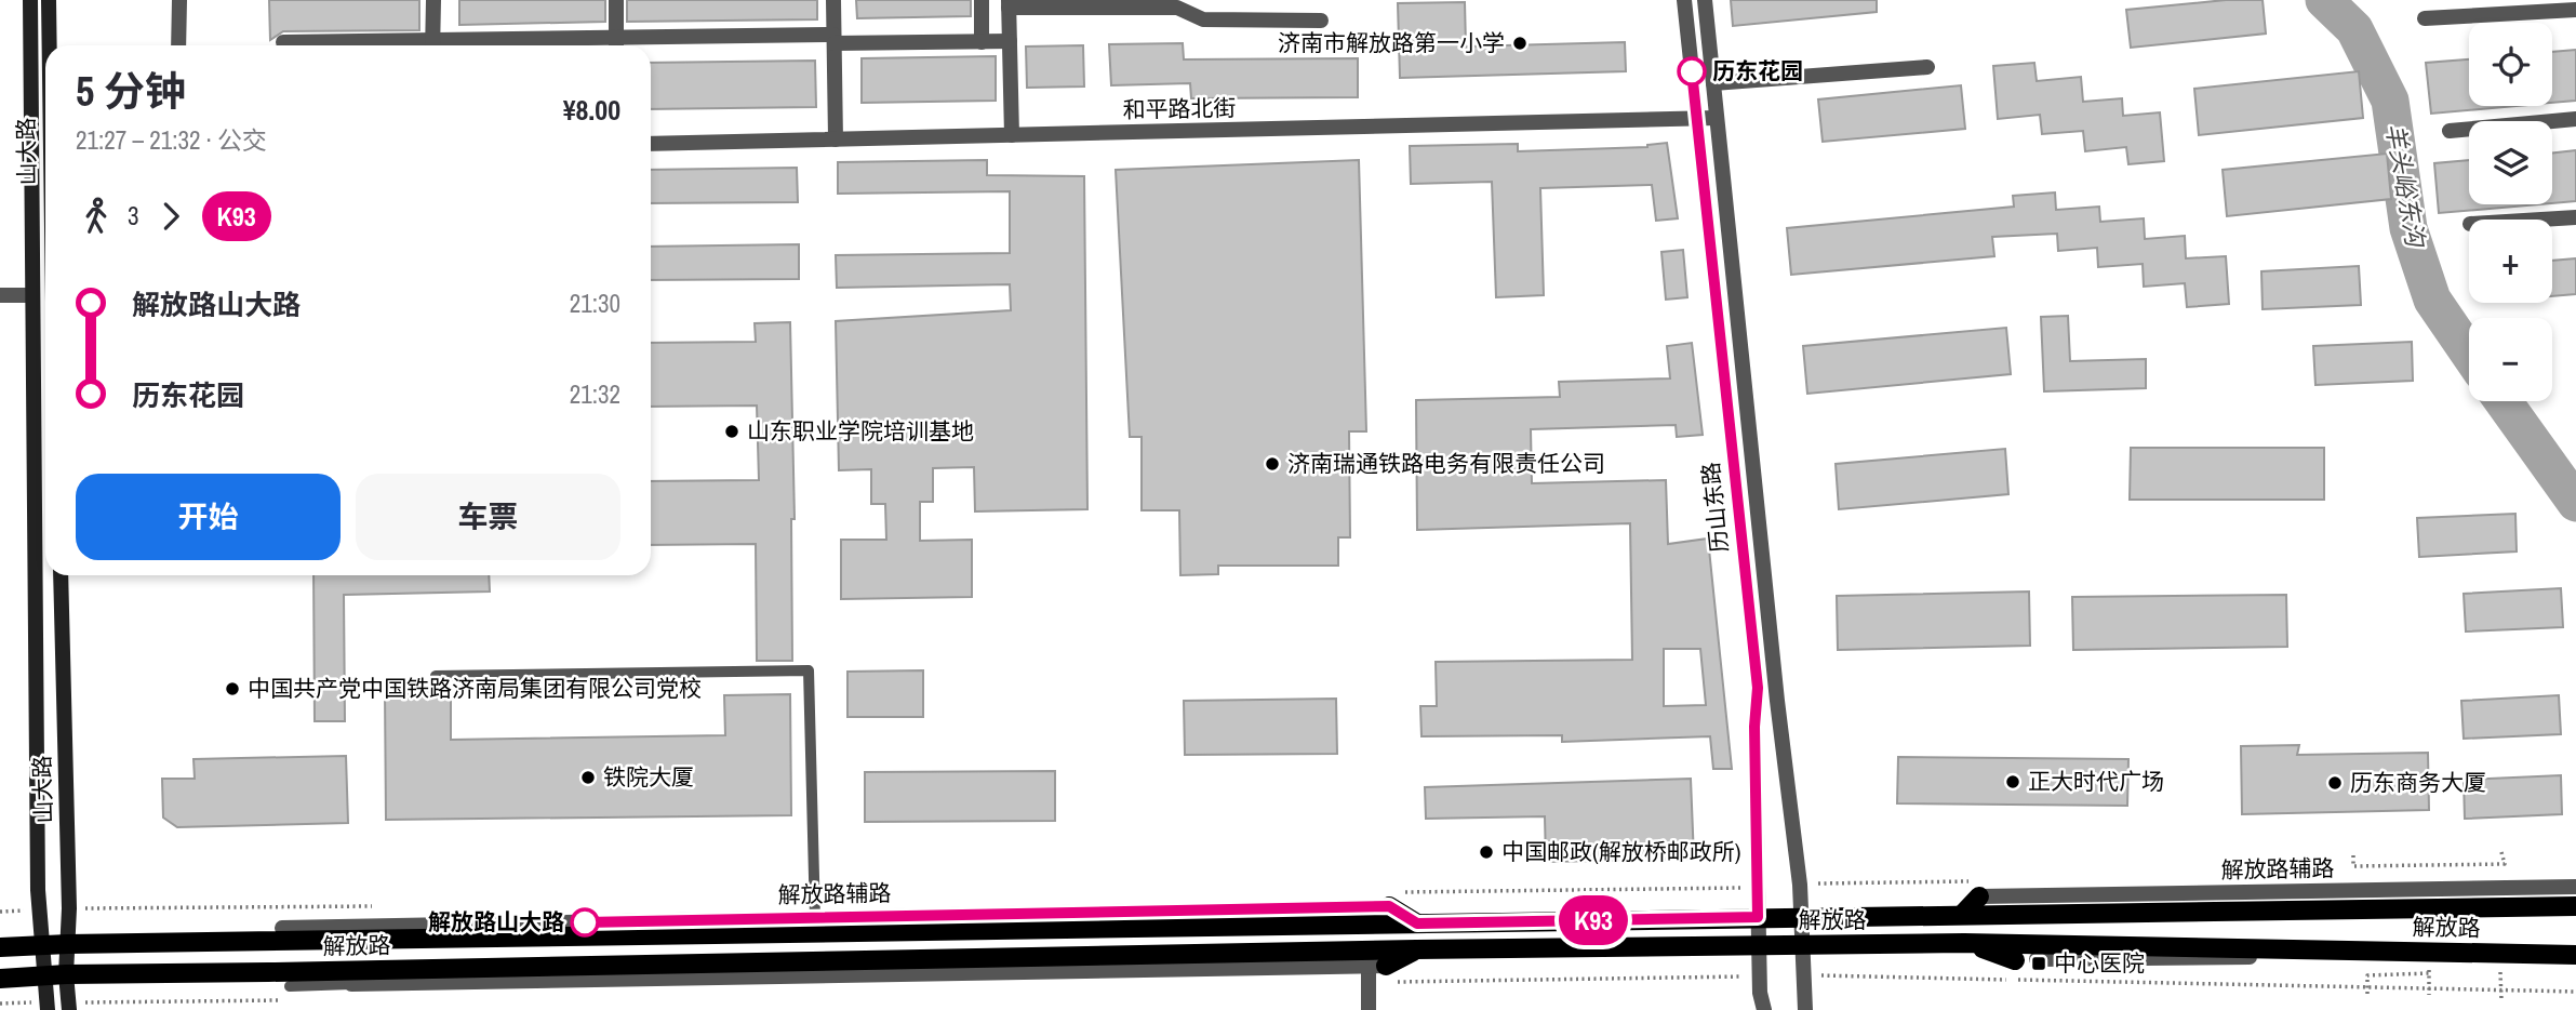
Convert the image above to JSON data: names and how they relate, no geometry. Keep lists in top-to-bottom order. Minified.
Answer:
{"streets":{"main road":["山大路","解放路"],"street":["和平路北街","历山东路","解放路辅路"]},"crossings":[["和平路北街","历山东路"],["山大路","解放路"],["历山东路","解放路"]],"water":["羊头峪东沟"],"places":{"other":["济南市解放路第一小学","历东花园","山东职业学院培训基地","济南瑞通铁路电务有限责任公司","中国共产党中国铁路济南局集团有限公司党校","铁院大厦","正大时代广场","历东商务大厦","中国邮政(解放桥邮政所)","解放路山大路"],"transit":["中心医院"]},"lines":["bus line K93"],"page":{"on_map":"K93","map_buttons":["+","−"],"heading":["5 分钟","21:27 – 21:32 · 公交","¥8.00"],"legs":["3","K93"],"list":[{"name":"解放路山大路","value":"21:30"},{"name":"历东花园","value":"21:32"}],"buttons":["开始","车票"]}}
